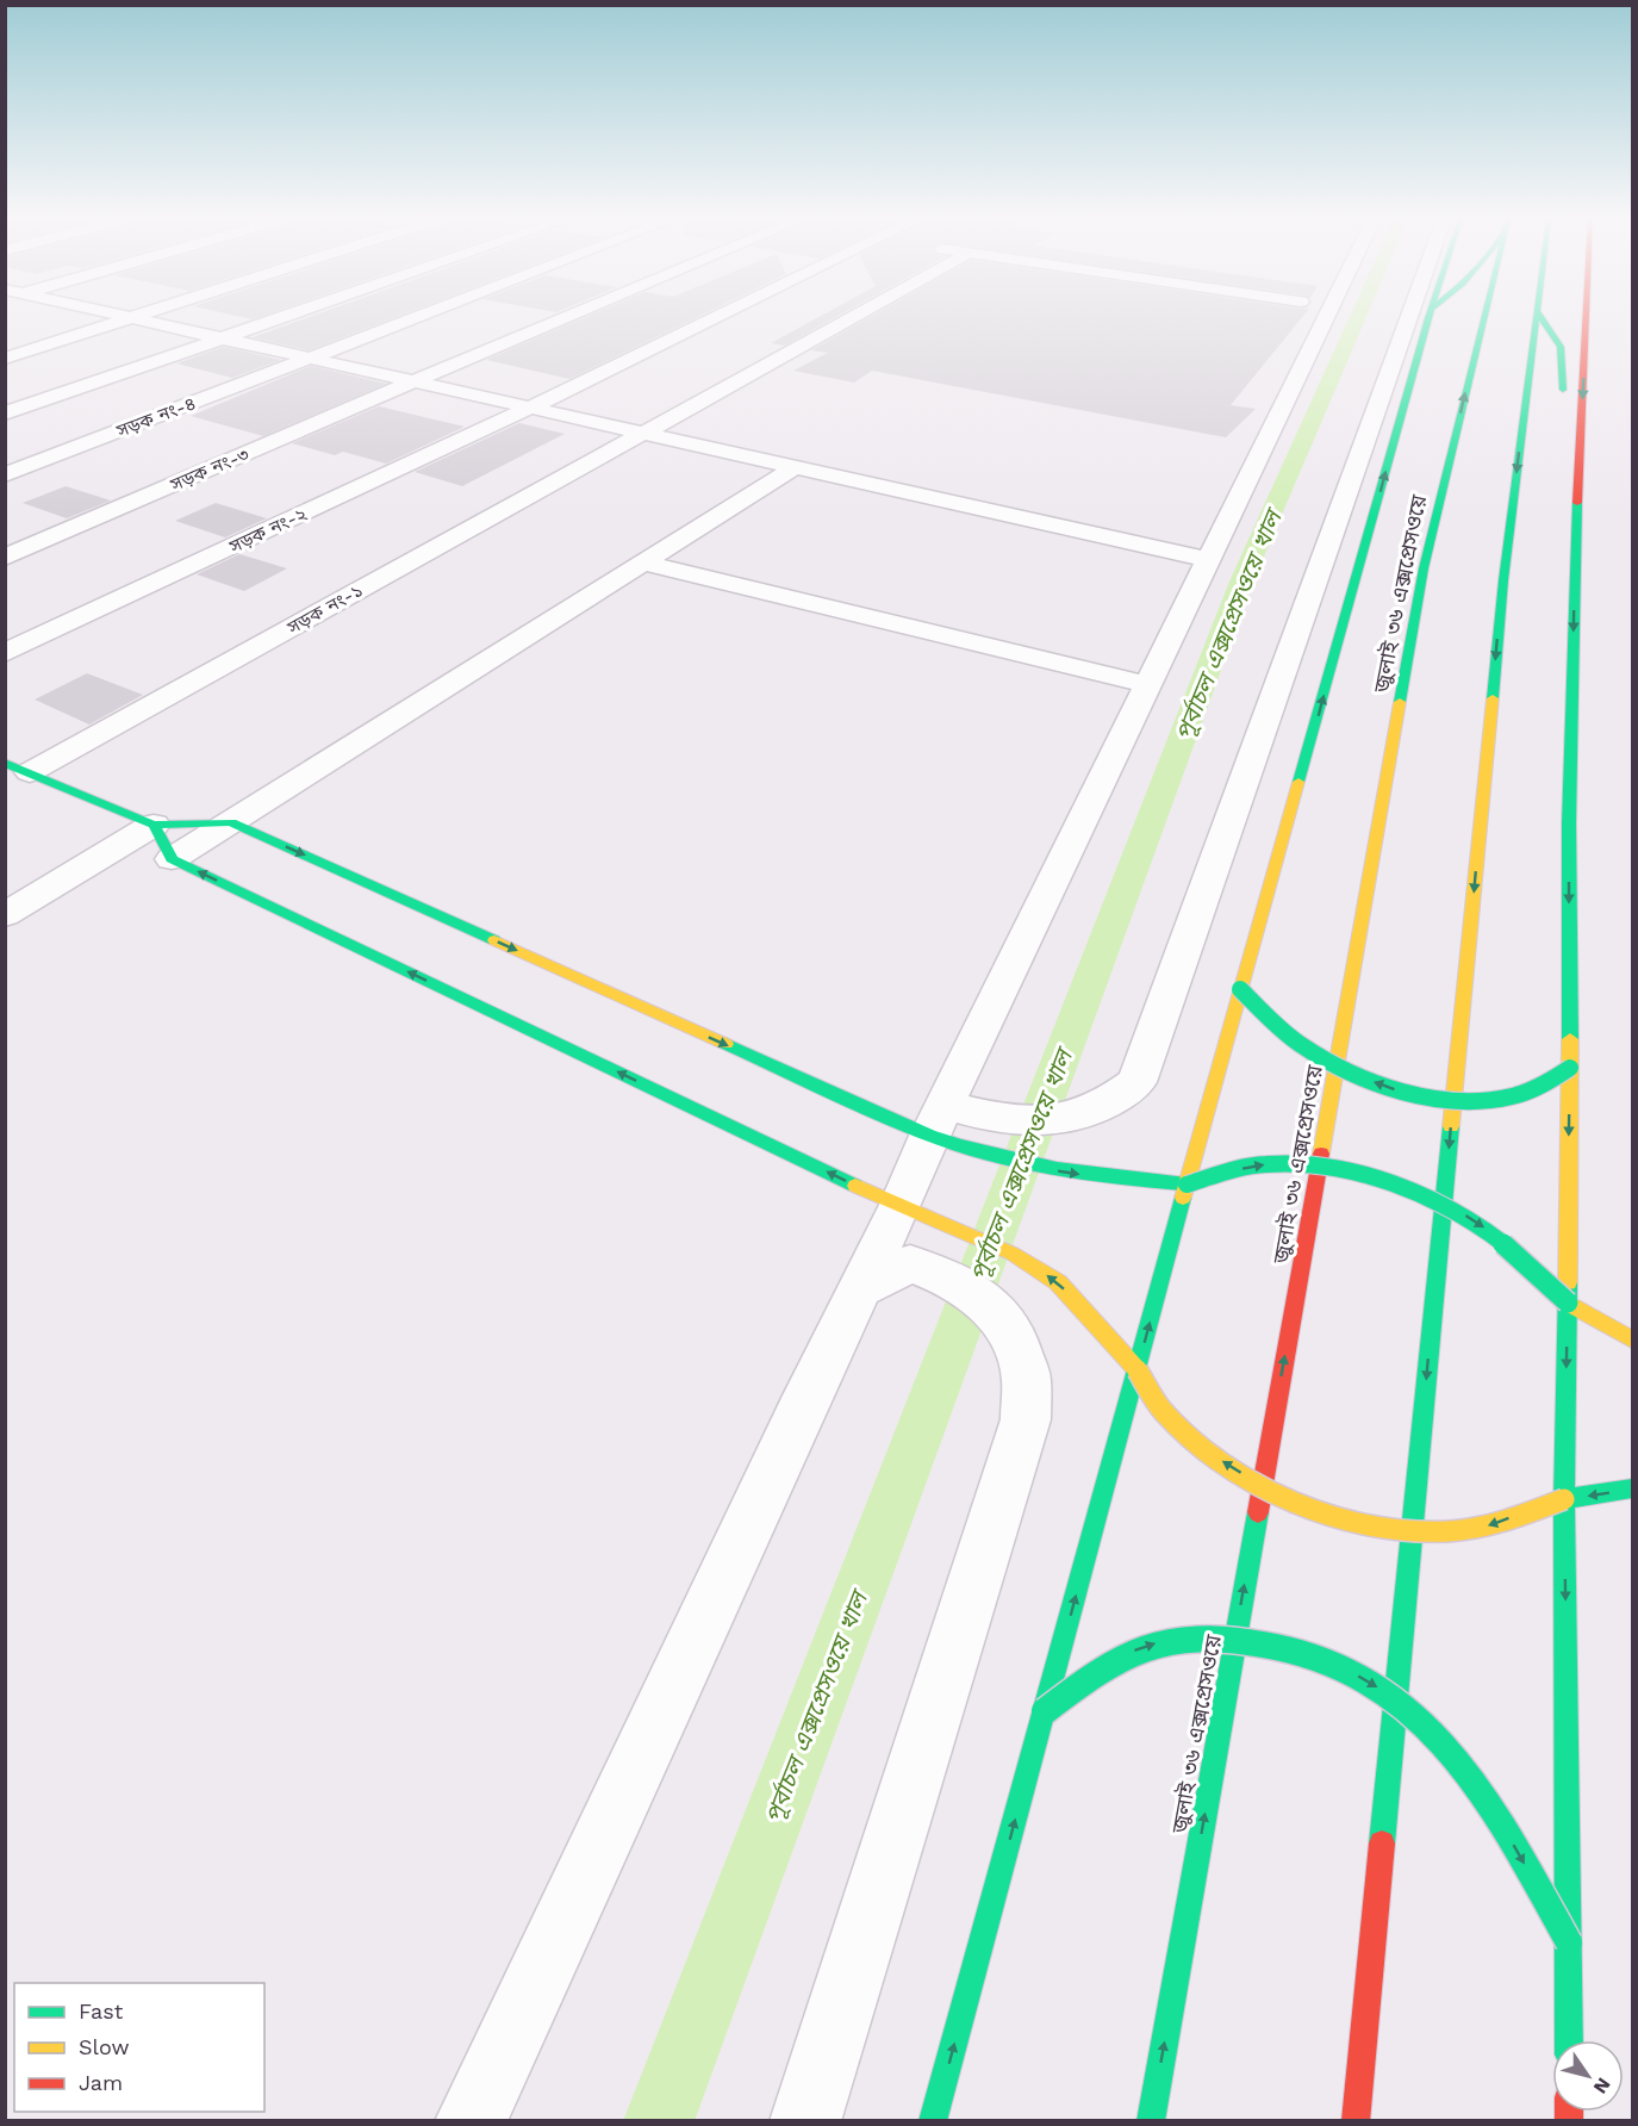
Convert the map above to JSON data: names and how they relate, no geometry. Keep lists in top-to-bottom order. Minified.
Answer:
{"streets":{"main road":["জুলাই ৩৬ এক্সপ্রেসওয়ে"],"street":["সড়ক নং-৪","সড়ক নং-৩","সড়ক নং-২","সড়ক নং-১"]},"water":["পূর্বাচল এক্সপ্রেসওয়ে খাল"],"legend":["Fast","Slow","Jam"],"north":"bottom right"}
